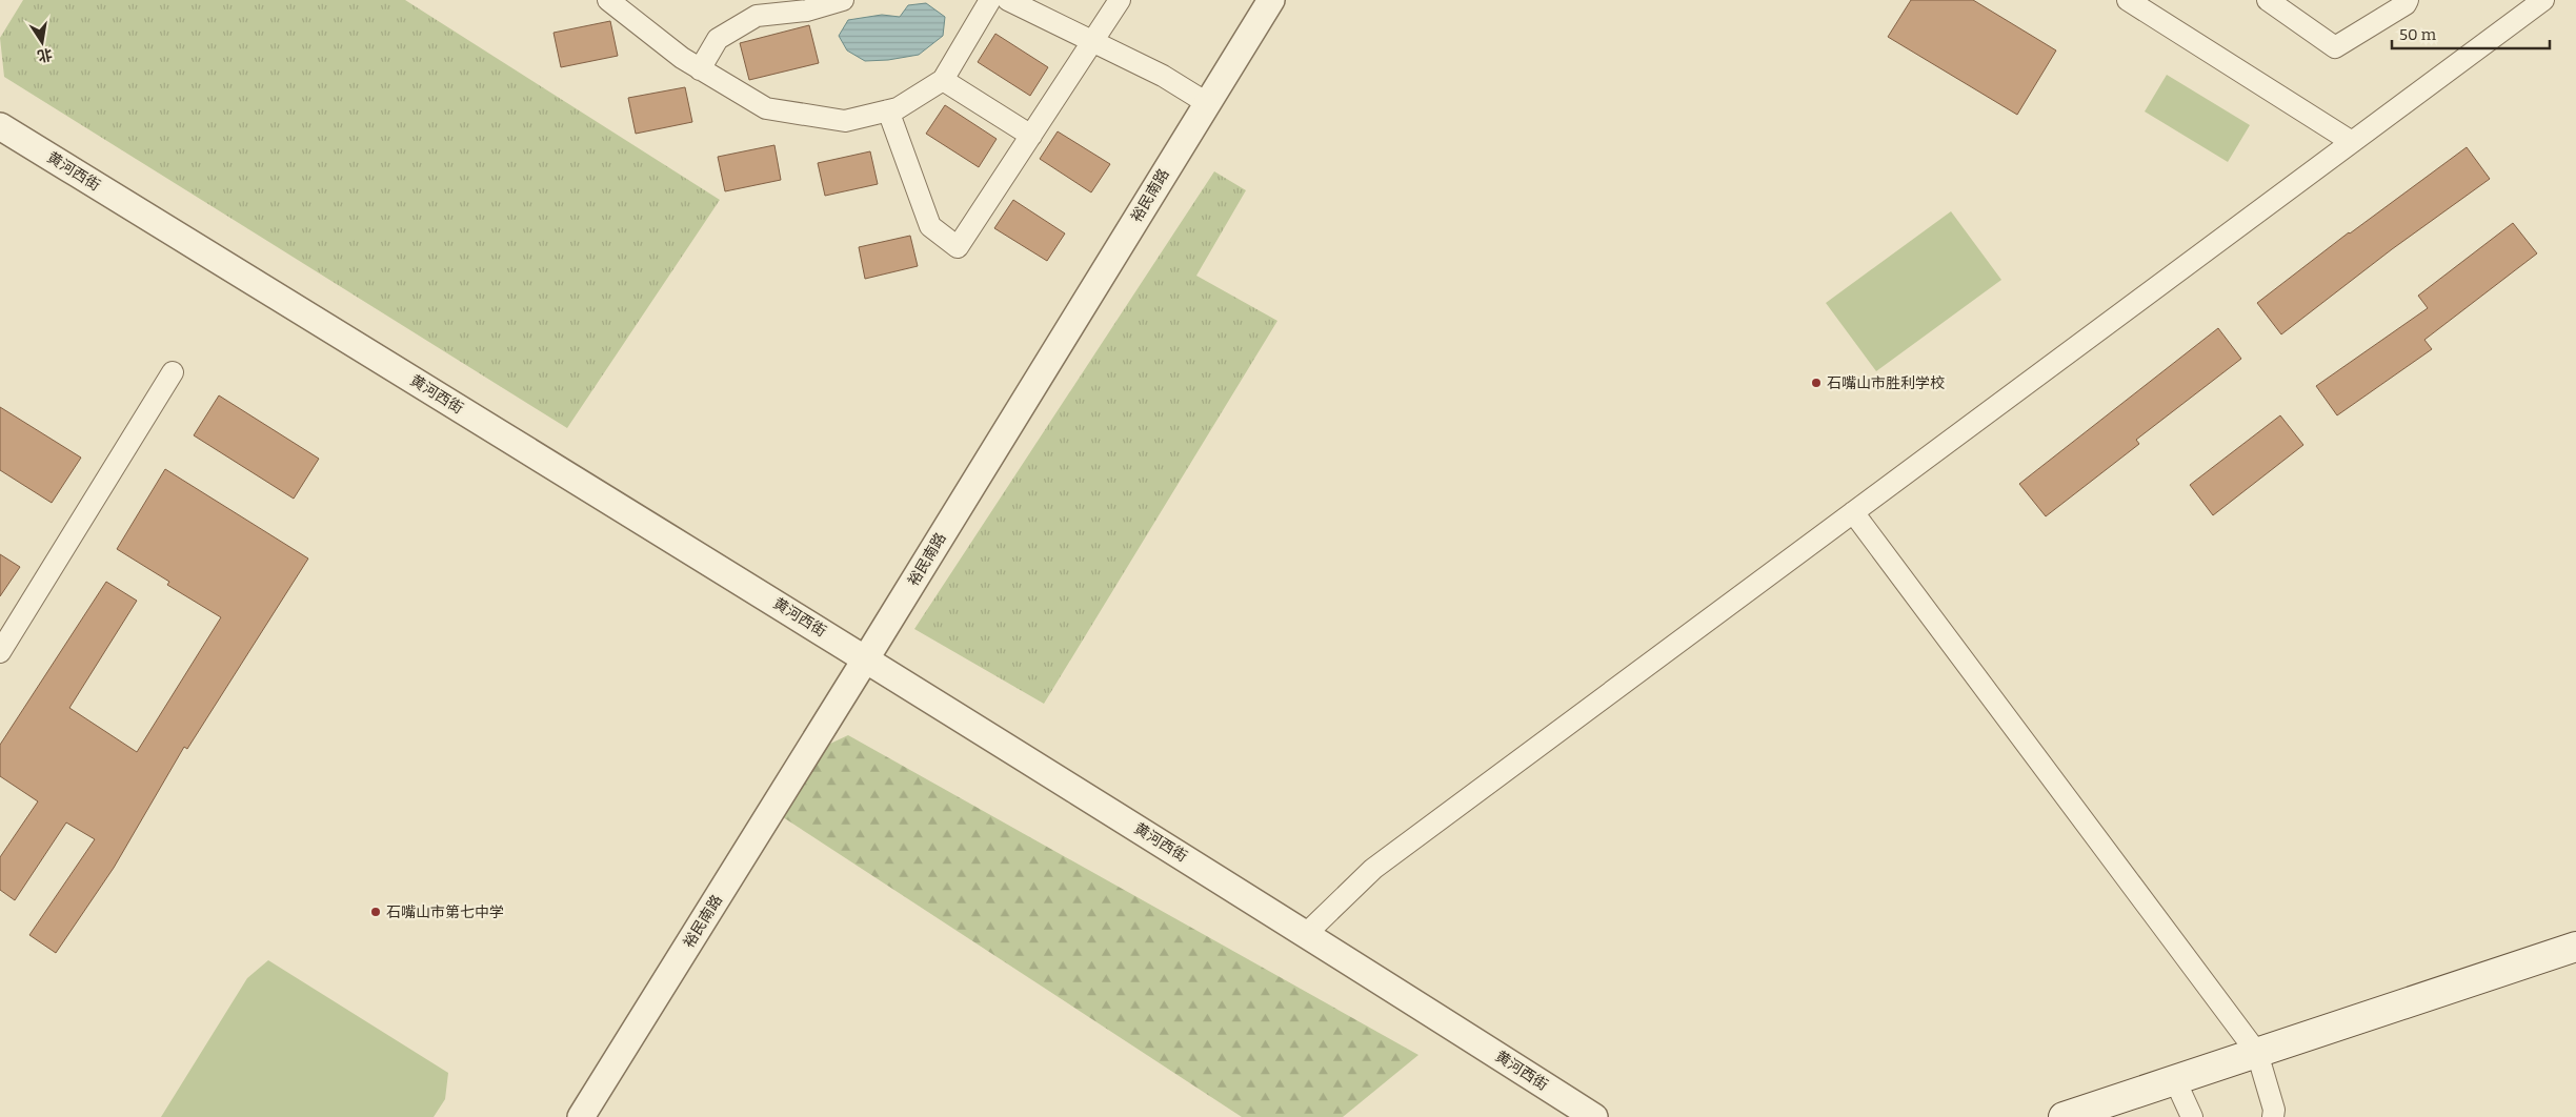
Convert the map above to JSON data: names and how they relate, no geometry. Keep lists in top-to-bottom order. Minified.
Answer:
{"streets":{"street":["黄河西街","裕民南路"]},"crossings":[["黄河西街","裕民南路"]],"places":["石嘴山市胜利学校","石嘴山市第七中学"],"scale_bar":"50 m","north":"bottom"}
